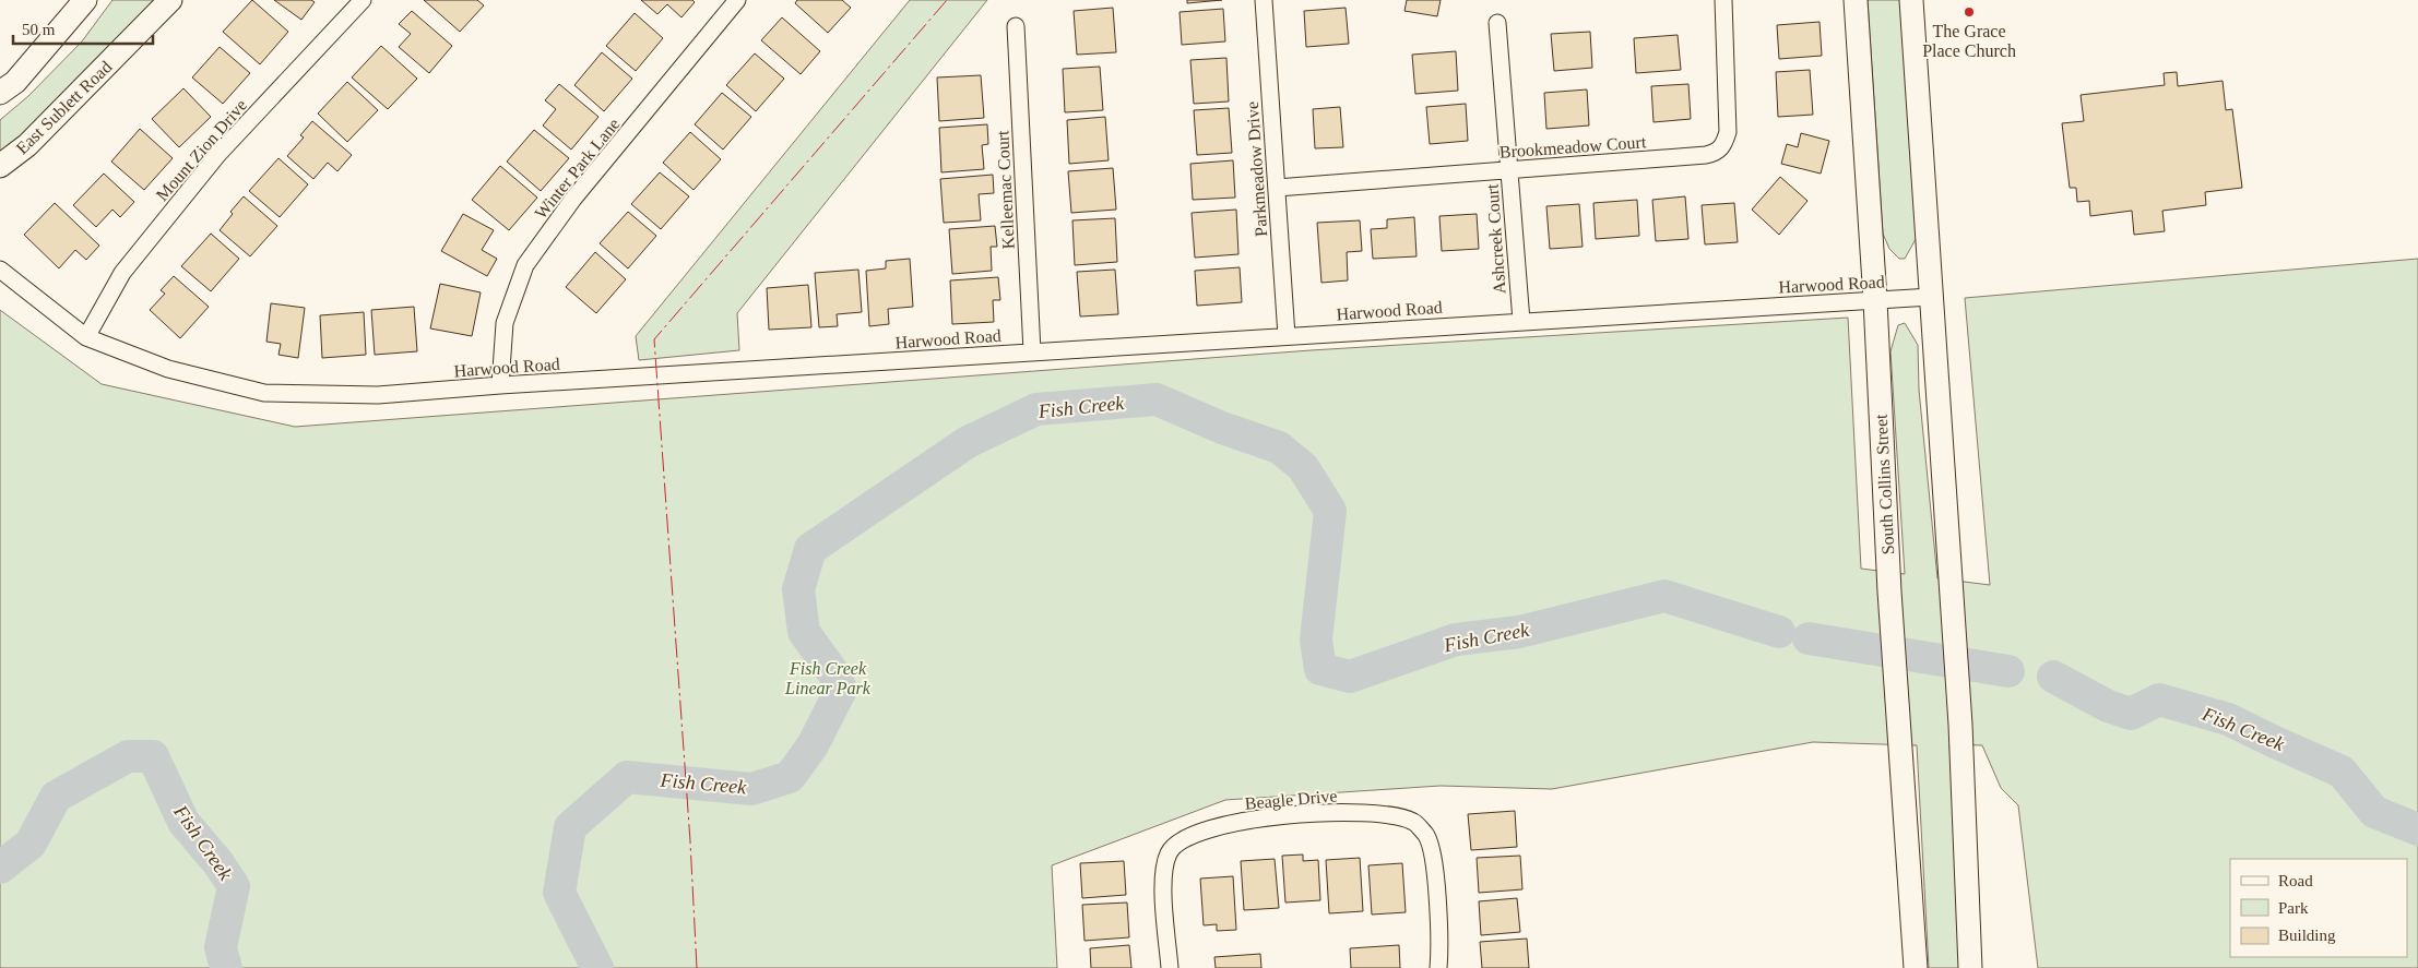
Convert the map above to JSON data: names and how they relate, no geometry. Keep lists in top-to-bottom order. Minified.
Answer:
{"streets":{"main road":["East Sublett Road","South Collins Street"],"street":["Brookmeadow Court","Mount Zion Drive","Winter Park Lane","Parkmeadow Drive","Kelleemac Court","Ashcreek Court","Harwood Road","Beagle Drive"]},"crossings":[["Brookmeadow Court","Parkmeadow Drive"],["Brookmeadow Court","Ashcreek Court"],["Mount Zion Drive","Harwood Road"],["Winter Park Lane","Harwood Road"],["Parkmeadow Drive","Harwood Road"],["Kelleemac Court","Harwood Road"],["Ashcreek Court","Harwood Road"],["Harwood Road","South Collins Street"]],"water":["Fish Creek"],"parks":["Fish Creek Linear Park"],"places":["The Grace Place Church"],"legend":["Road","Park","Building"],"scale_bar":"50 m"}
